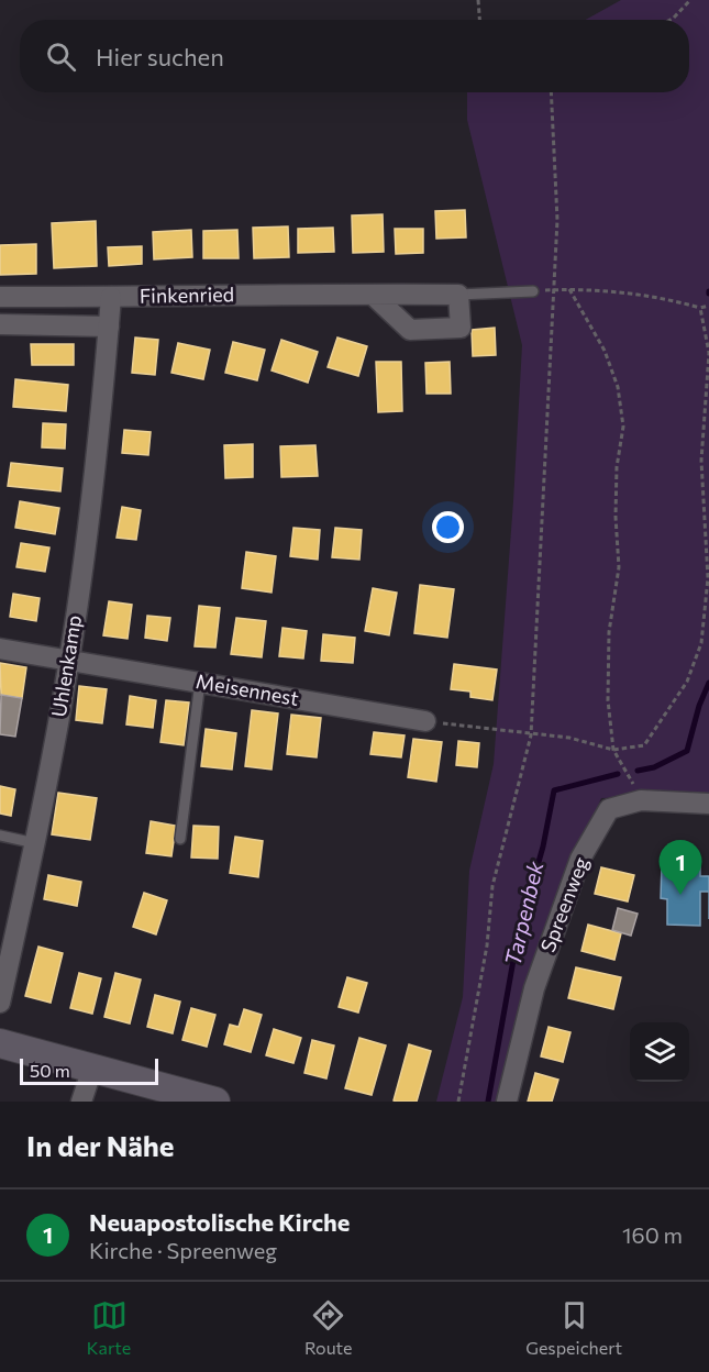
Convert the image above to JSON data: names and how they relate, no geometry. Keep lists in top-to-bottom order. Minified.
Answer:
{"streets":{"street":["Finkenried","Uhlenkamp","Meisennest","Spreenweg"]},"crossings":[["Finkenried","Uhlenkamp"],["Uhlenkamp","Meisennest"]],"water":["Tarpenbek"],"scale_bar":"50 m","page":{"search":"Hier suchen","pins":"1","scale":"50 m","heading":"In der Nähe","list":[{"mark":"1","name":"Neuapostolische Kirche","note":"Kirche · Spreenweg","value":"160 m"}],"nav":["Karte","Route","Gespeichert"]}}
